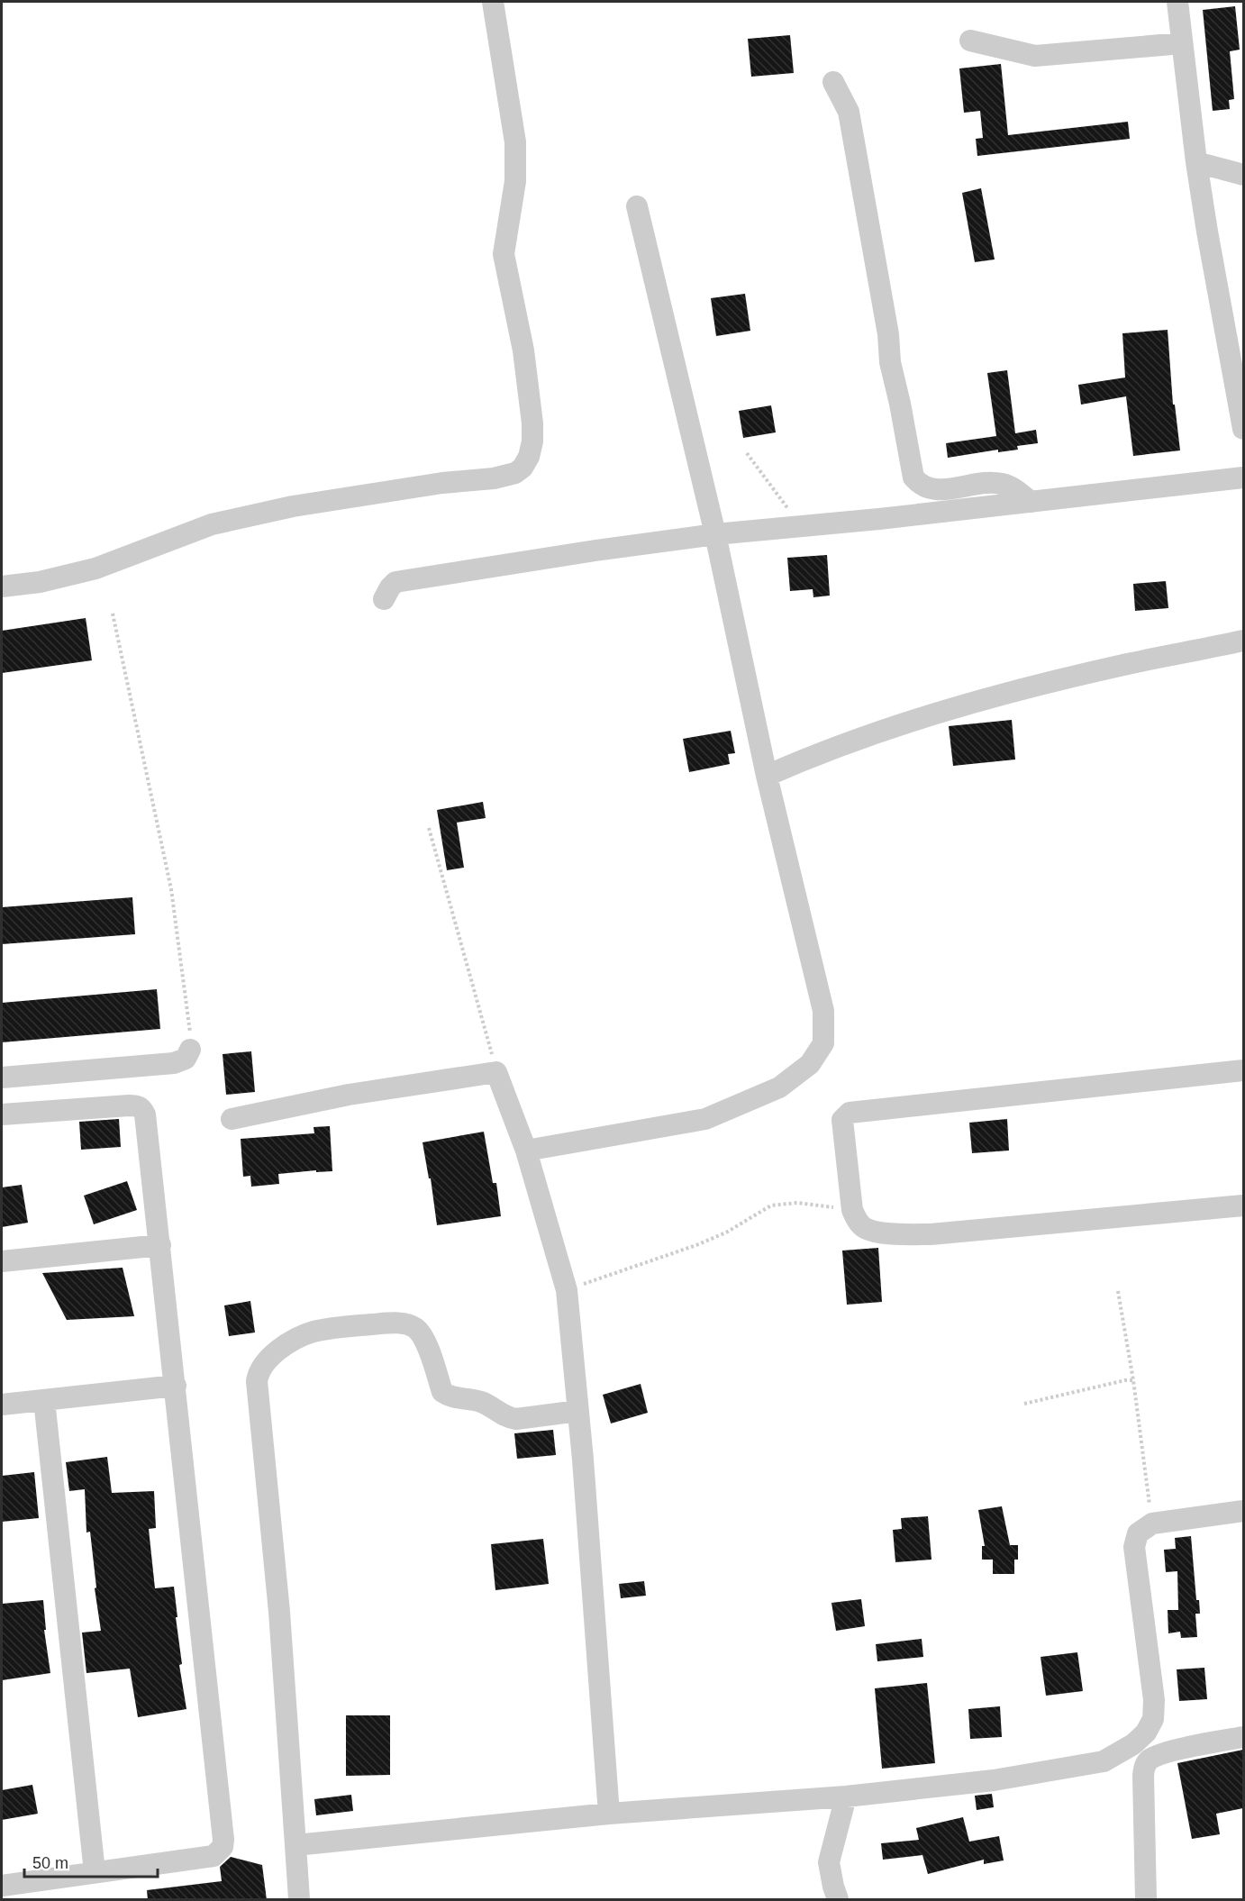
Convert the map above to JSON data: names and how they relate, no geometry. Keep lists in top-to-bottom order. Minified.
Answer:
{"scale_bar":"50 m"}
